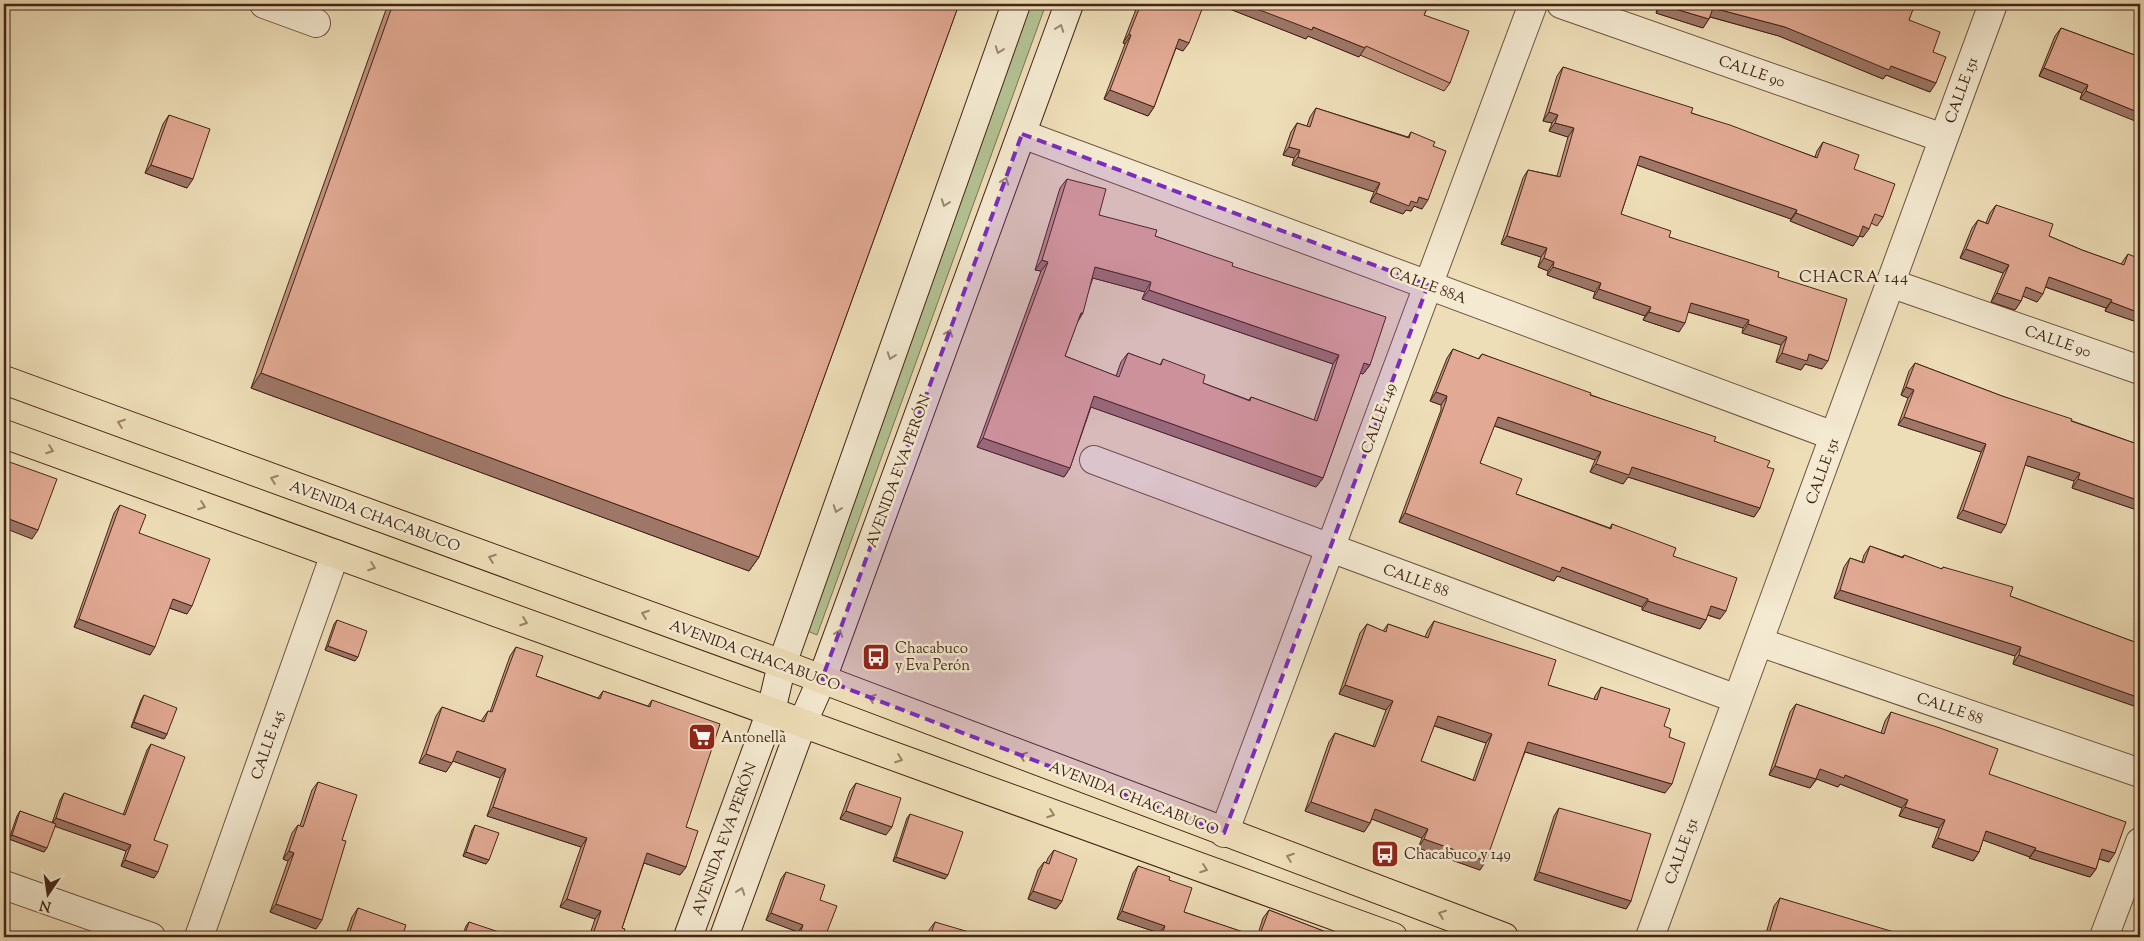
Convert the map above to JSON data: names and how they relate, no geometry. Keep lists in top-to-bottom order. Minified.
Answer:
{"streets":{"main road":["AVENIDA CHACABUCO"],"street":["CALLE 90","CALLE 151","CALLE 88A","CALLE 149","AVENIDA EVA PERÓN","CALLE 88","CALLE 145"]},"crossings":[["CALLE 90","CALLE 151"],["CALLE 151","CALLE 88A"],["CALLE 151","CALLE 88"],["CALLE 88A","CALLE 149"],["CALLE 88A","AVENIDA EVA PERÓN"],["CALLE 149","AVENIDA CHACABUCO"],["CALLE 149","CALLE 88"],["AVENIDA EVA PERÓN","AVENIDA CHACABUCO"]],"districts":["CHACRA 144"],"places":{"bus stop":["Chacabuco y Eva Perón","Chacabuco y 149"],"supermarket":["Antonella"]},"north":"bottom"}
